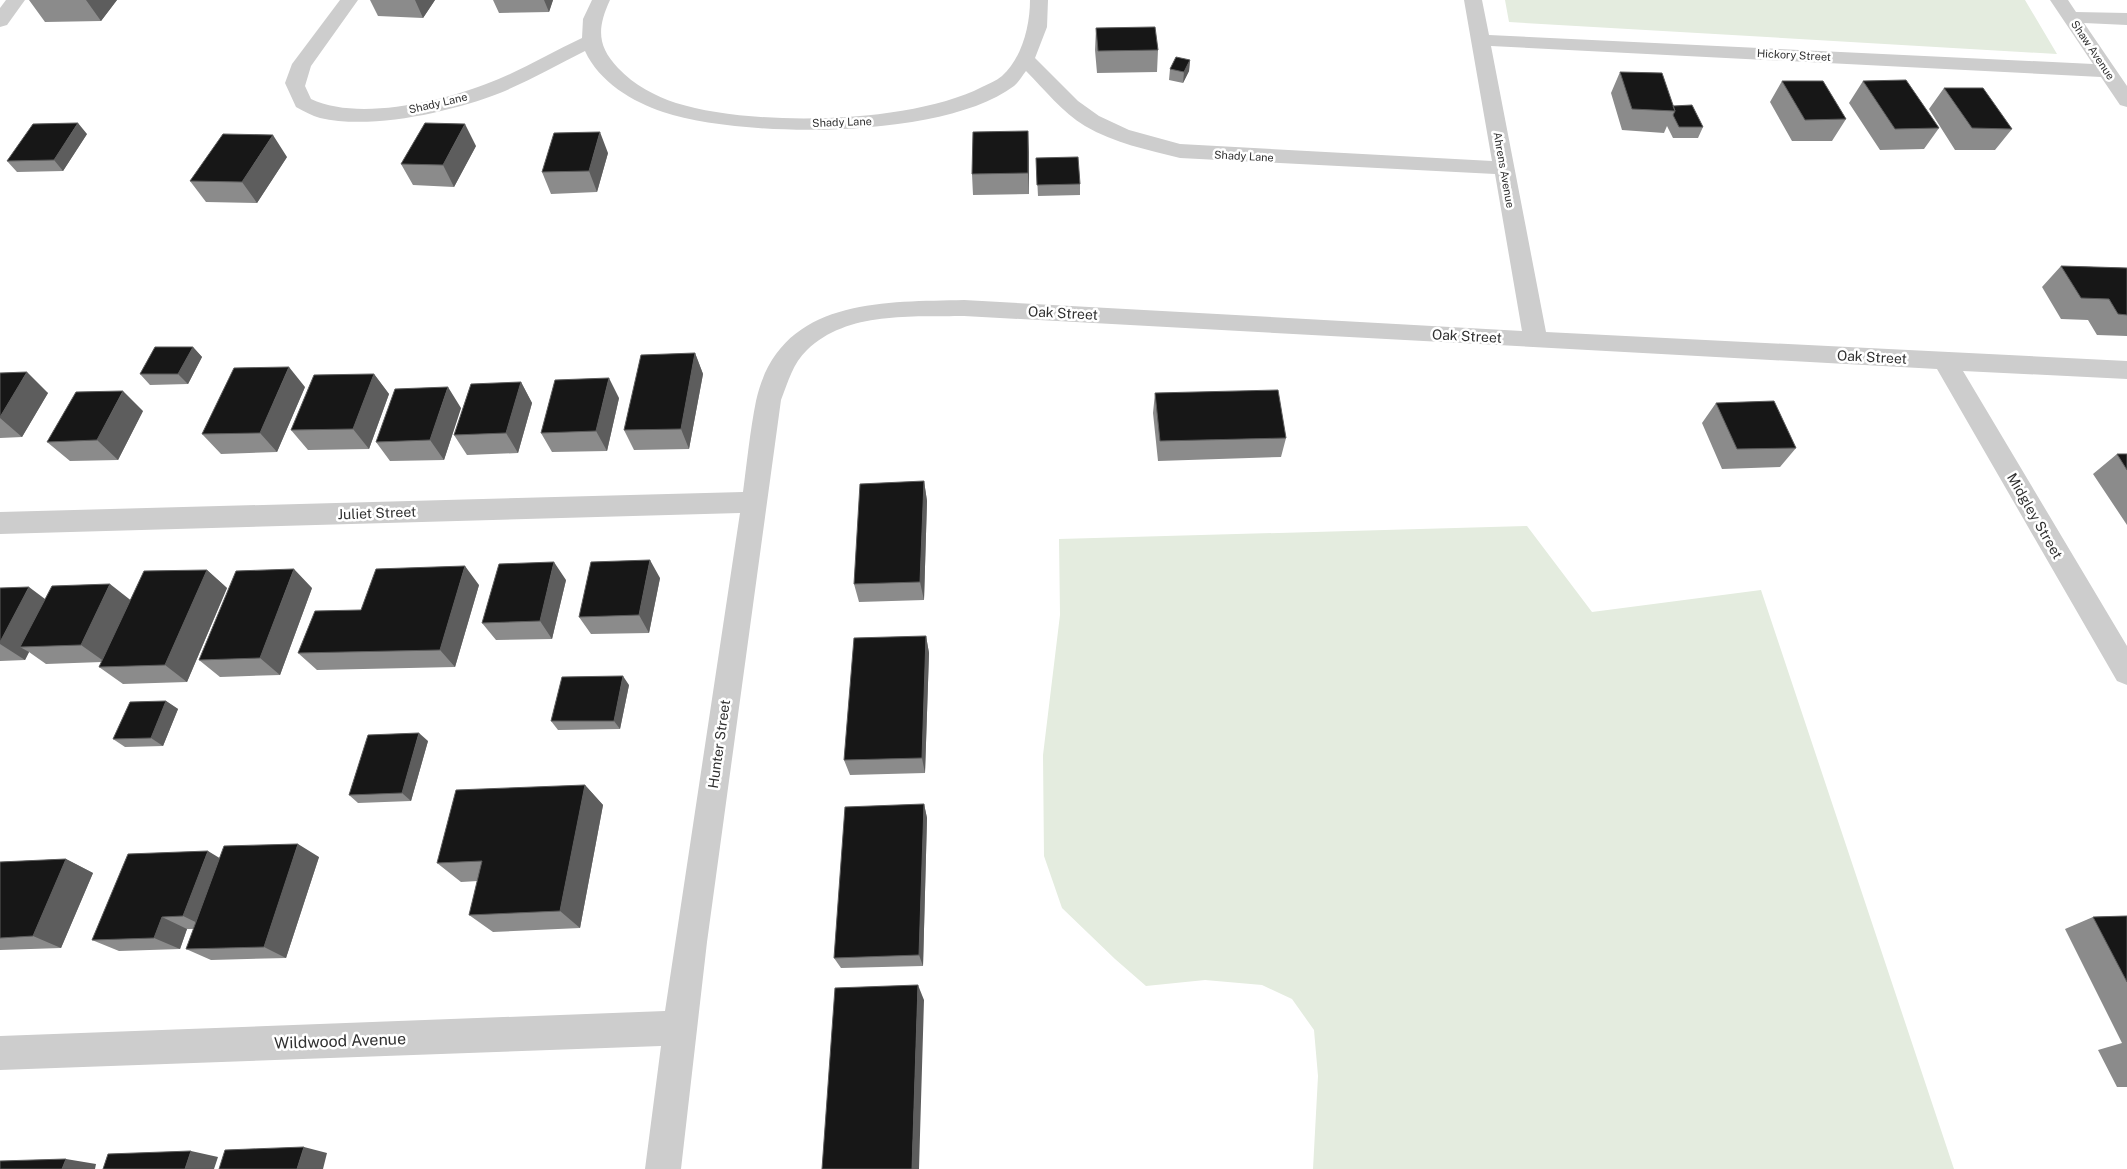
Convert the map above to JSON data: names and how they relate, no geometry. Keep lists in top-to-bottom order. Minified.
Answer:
{"streets":{"street":["Shaw Avenue","Hickory Street","Shady Lane","Ahrens Avenue","Oak Street","Juliet Street","Midgley Street","Hunter Street","Wildwood Avenue"]},"crossings":[["Shaw Avenue","Hickory Street"],["Hickory Street","Ahrens Avenue"],["Shady Lane","Ahrens Avenue"],["Ahrens Avenue","Oak Street"],["Oak Street","Midgley Street"],["Oak Street","Hunter Street"],["Juliet Street","Hunter Street"],["Hunter Street","Wildwood Avenue"]]}
